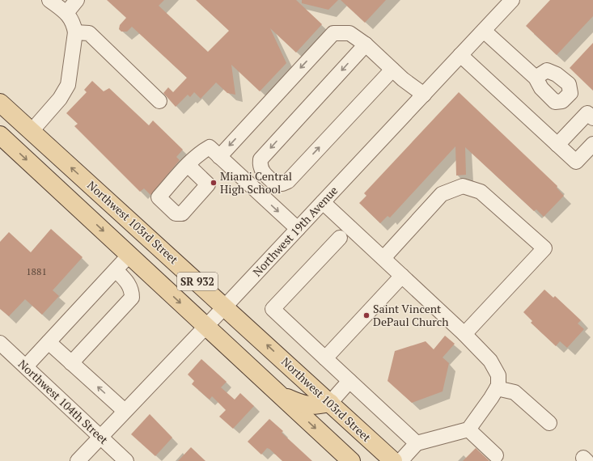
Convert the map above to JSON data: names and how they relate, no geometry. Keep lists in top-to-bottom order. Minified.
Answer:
{"streets":{"main road":["Northwest 103rd Street","SR 932"],"street":["Northwest 19th Avenue","Northwest 104th Street"]},"crossings":[["Northwest 103rd Street","Northwest 19th Avenue"],["Northwest 19th Avenue","SR 932"],["Northwest 19th Avenue","Northwest 104th Street"]],"places":["Miami Central High School","Saint Vincent DePaul Church"],"house_numbers":["1881"]}
